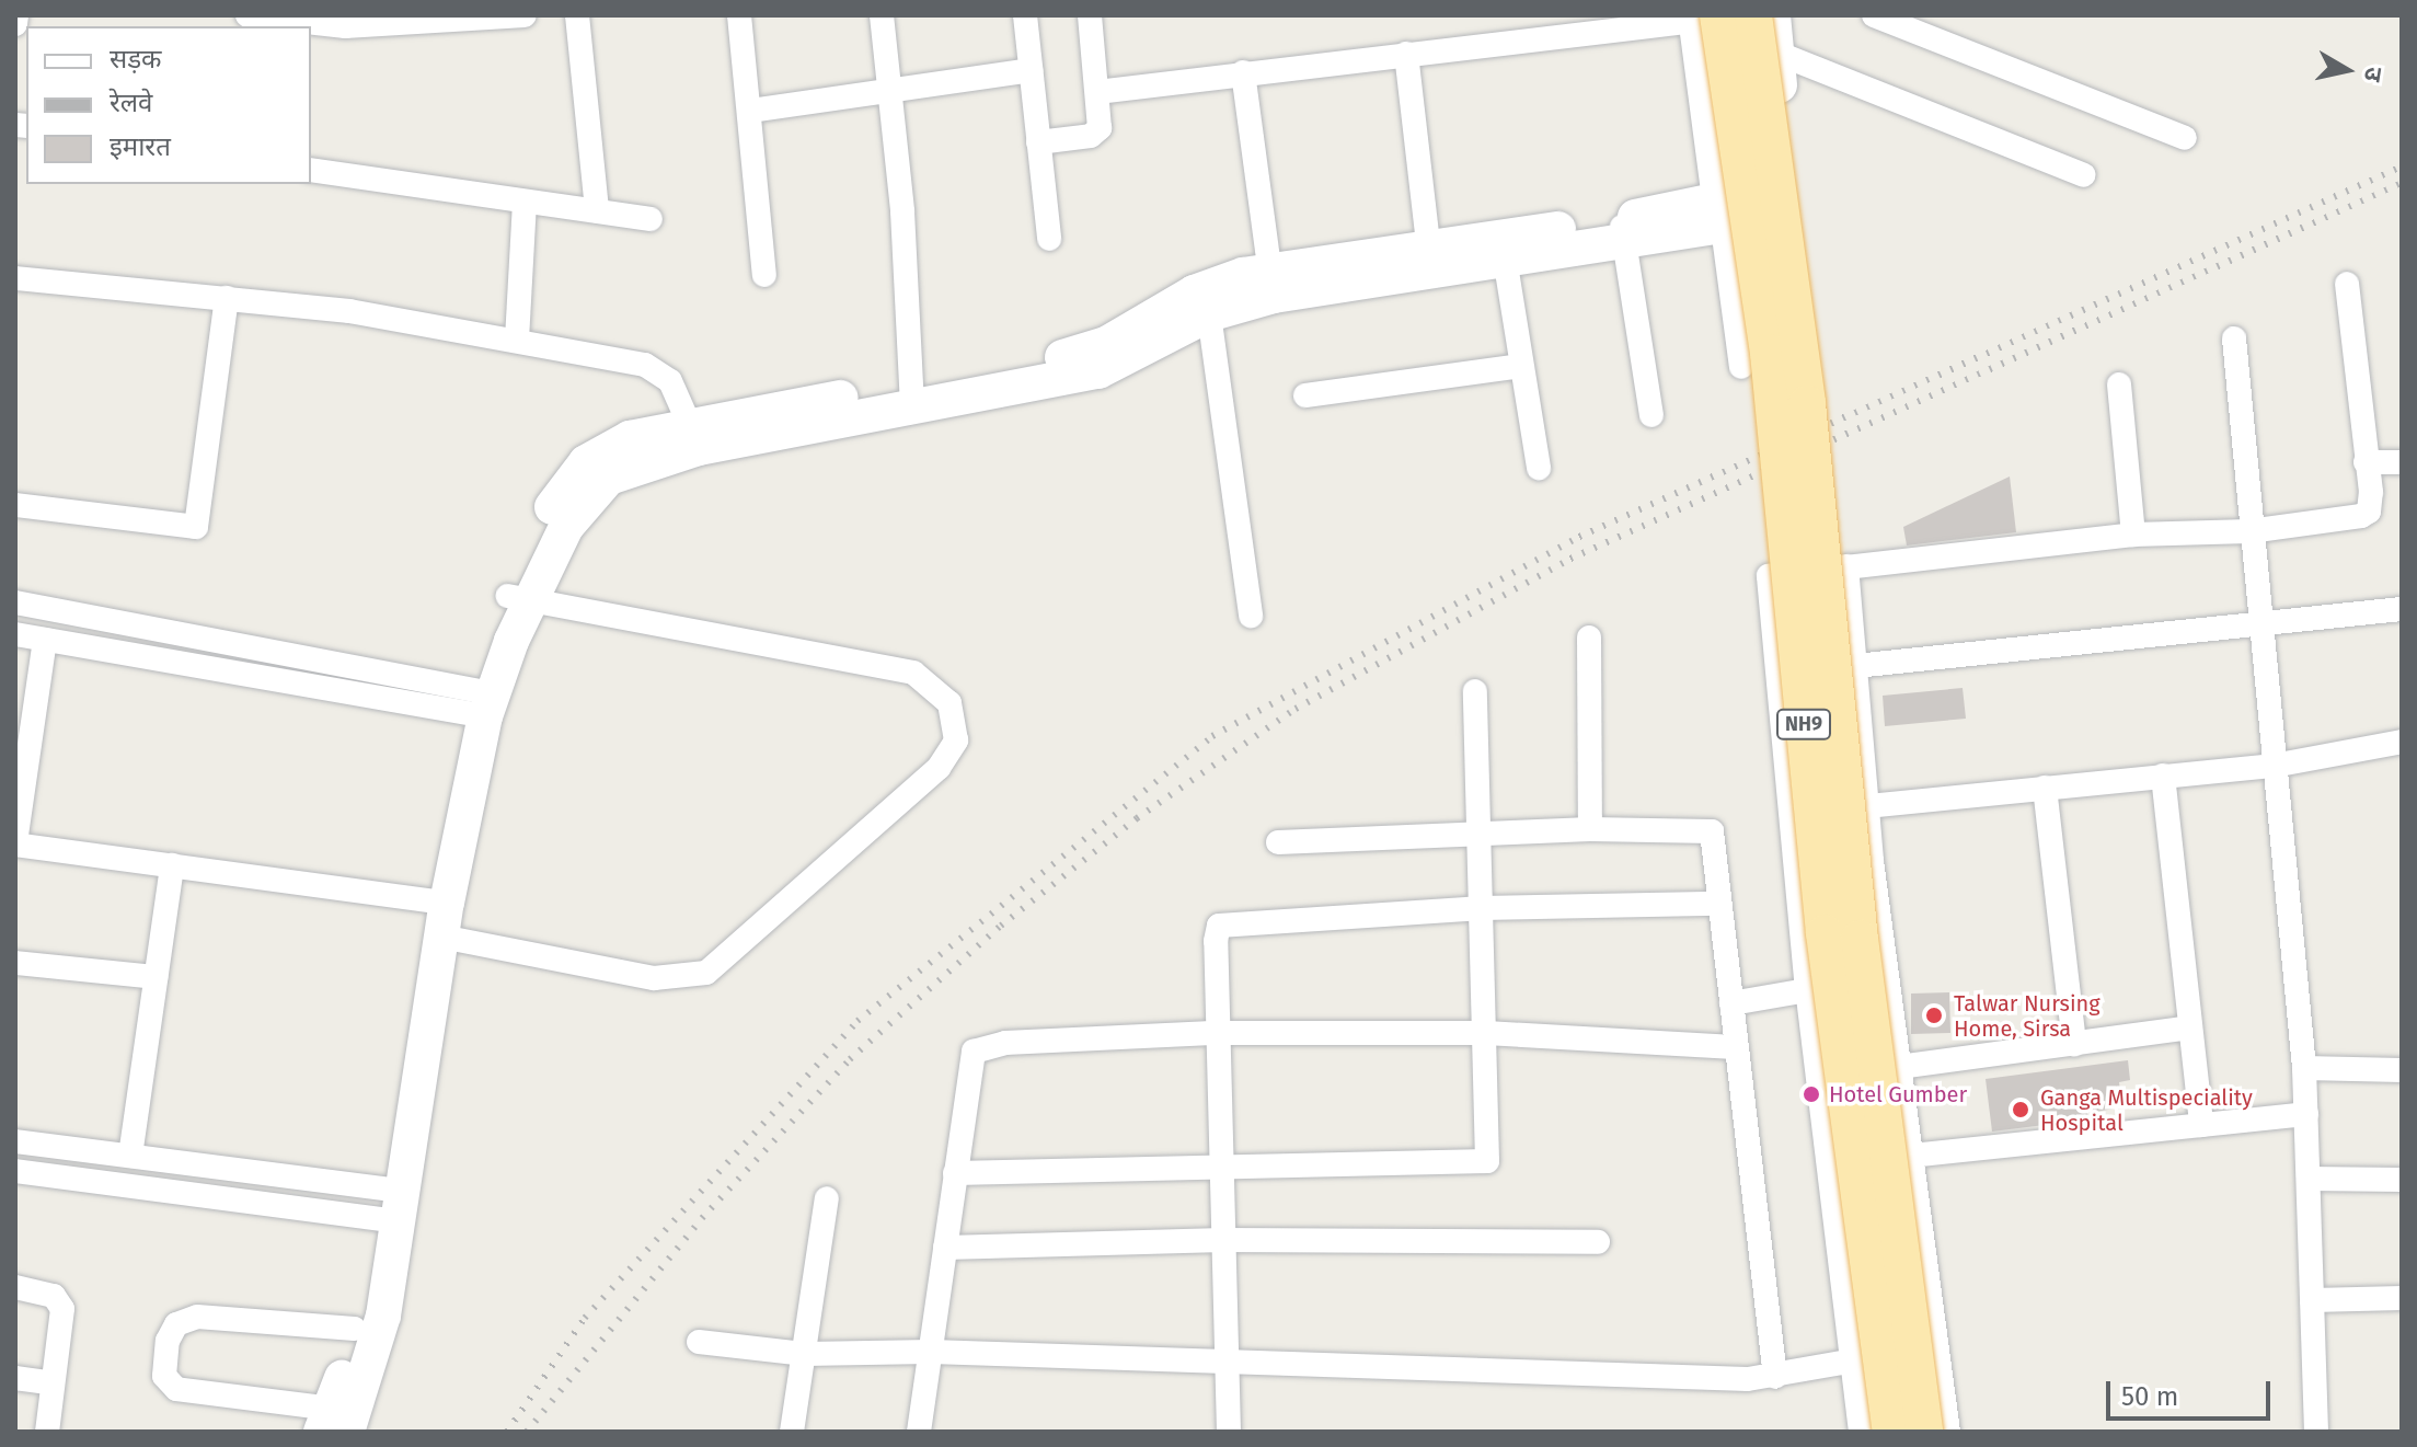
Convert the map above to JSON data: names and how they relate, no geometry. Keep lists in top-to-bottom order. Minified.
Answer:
{"streets":{"main road":["NH9"]},"places":["Talwar Nursing Home, Sirsa","Hotel Gumber","Ganga Multispeciality Hospital"],"legend":["सड़क","रेलवे","इमारत"],"scale_bar":"50 m","north":"right"}
